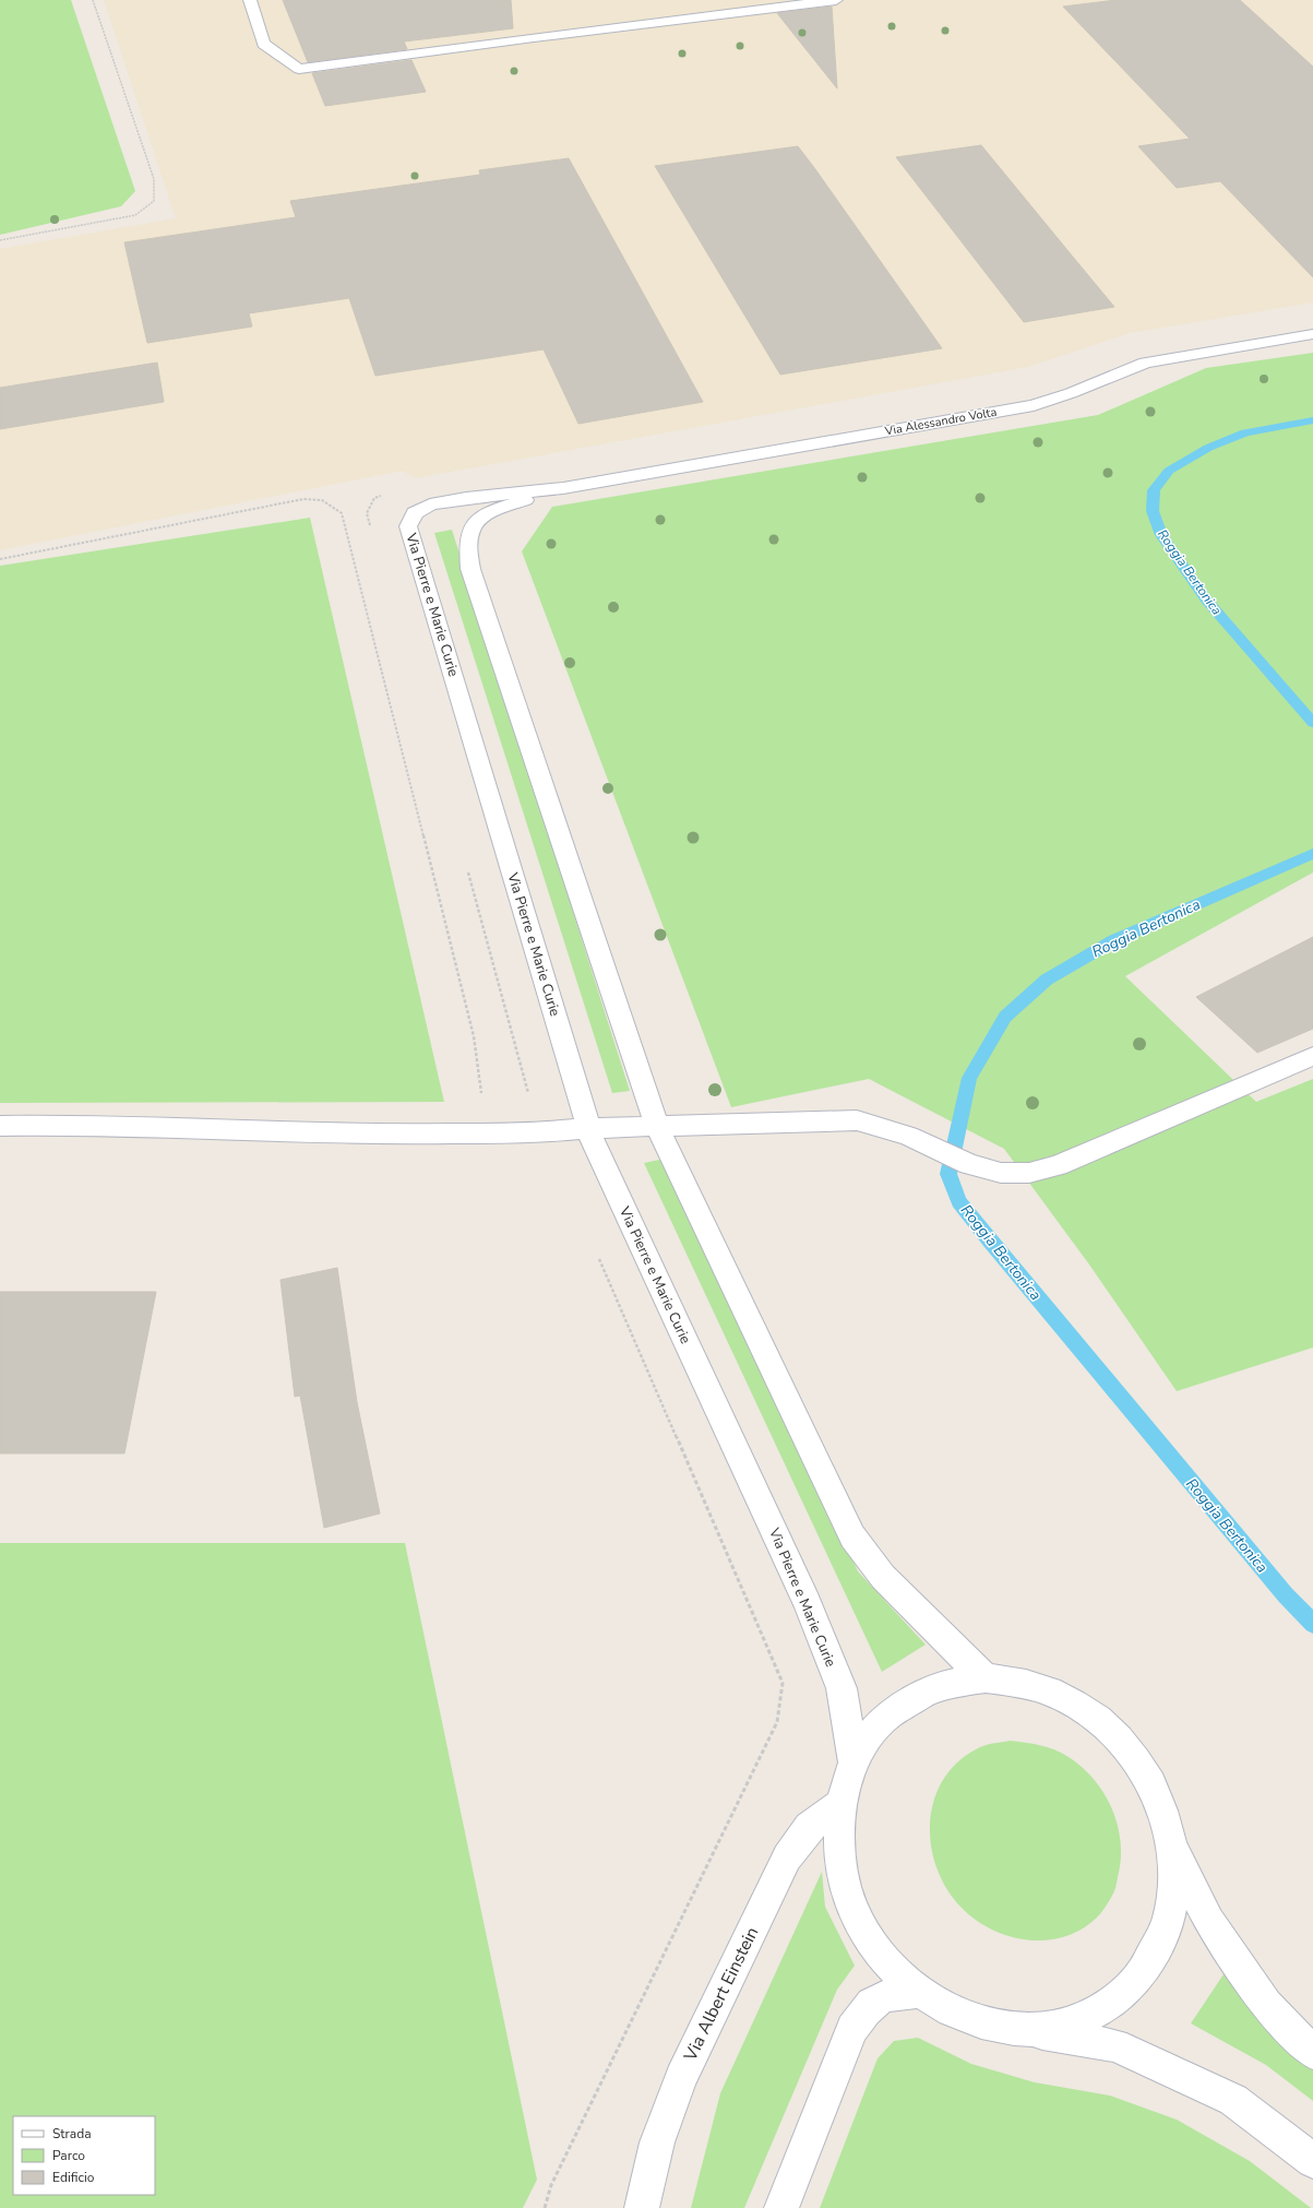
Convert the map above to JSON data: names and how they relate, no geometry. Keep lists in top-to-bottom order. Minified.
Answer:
{"streets":{"street":["Via Alessandro Volta","Via Pierre e Marie Curie","Via Albert Einstein"]},"crossings":[["Via Alessandro Volta","Via Pierre e Marie Curie"]],"water":["Roggia Bertonica"],"legend":["Strada","Parco","Edificio"]}
